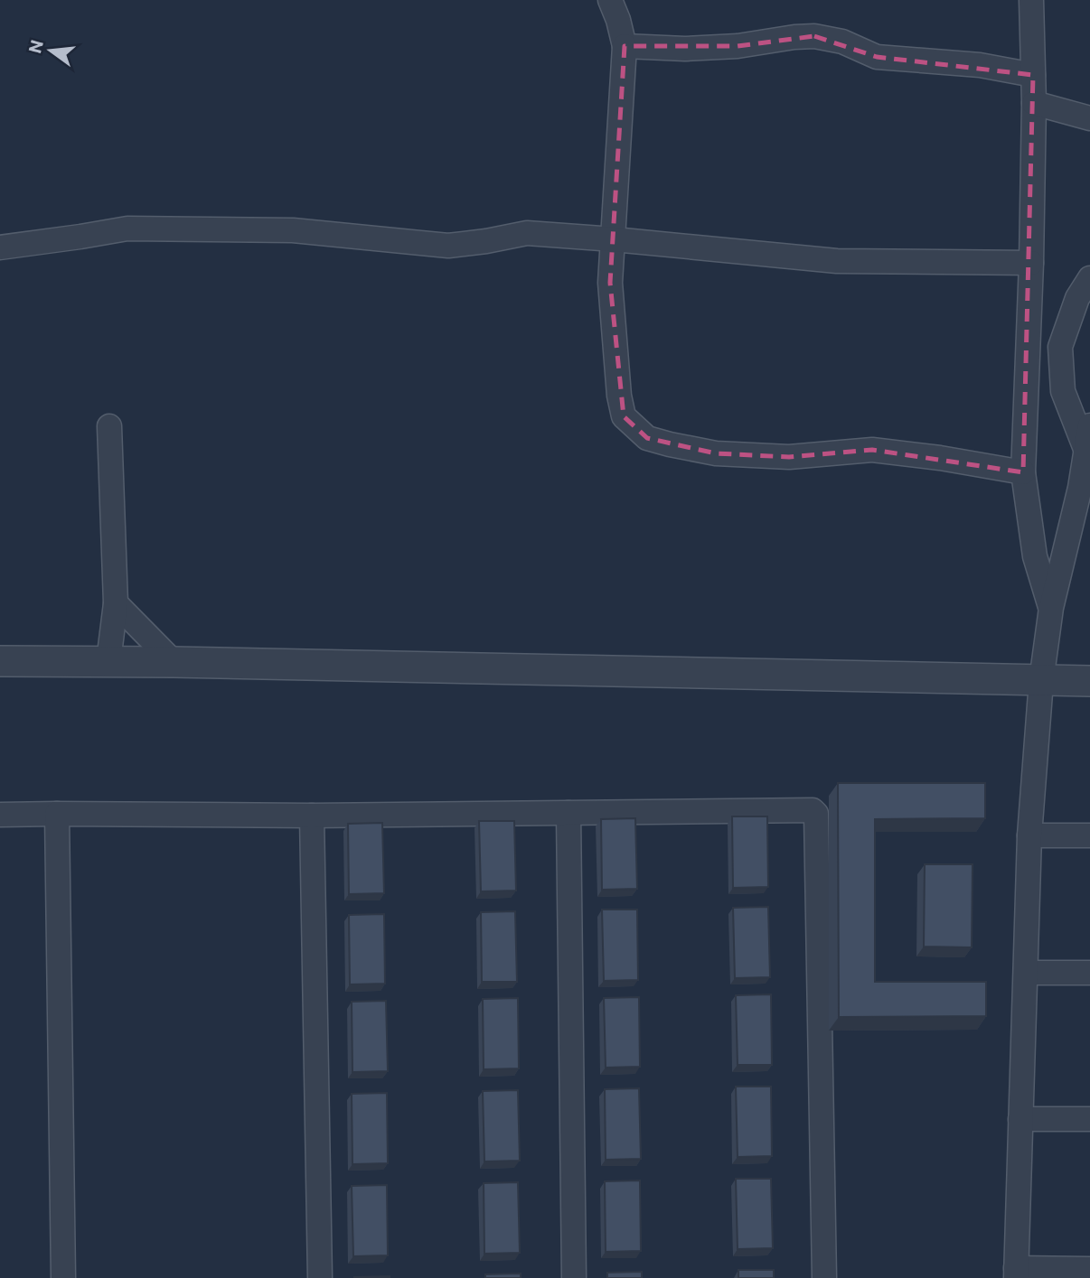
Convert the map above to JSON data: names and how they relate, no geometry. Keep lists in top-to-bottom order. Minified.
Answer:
{"north":"left"}
